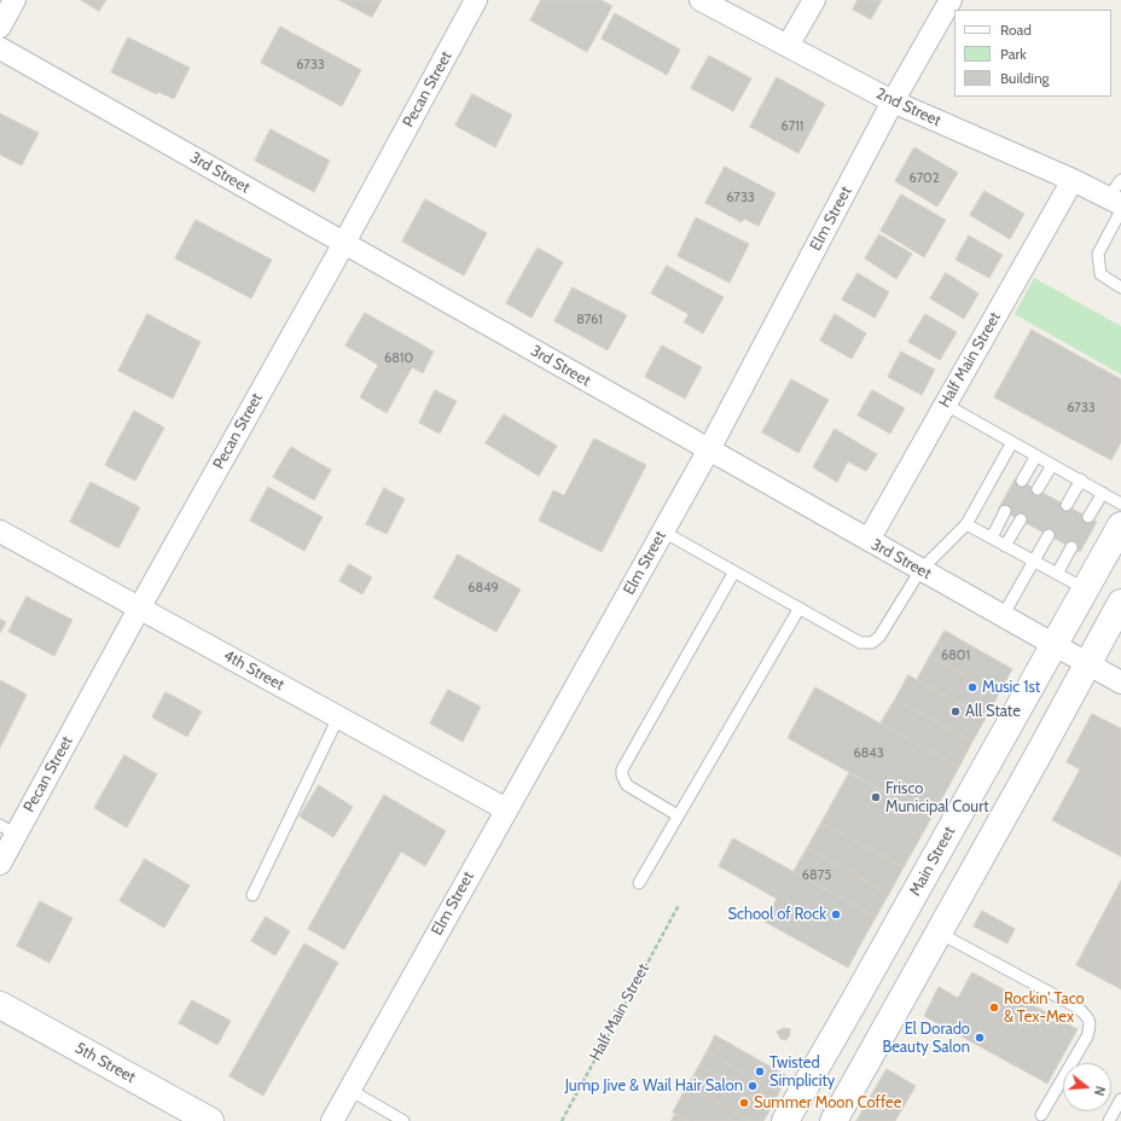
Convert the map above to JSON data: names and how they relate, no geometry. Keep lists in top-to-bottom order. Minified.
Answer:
{"streets":{"main road":["Main Street","5th Street"],"street":["Pecan Street","2nd Street","3rd Street","Elm Street","Half Main Street","4th Street"]},"crossings":[["Pecan Street","3rd Street"],["Pecan Street","4th Street"],["2nd Street","Elm Street"],["2nd Street","Half Main Street"],["3rd Street","Elm Street"],["3rd Street","Half Main Street"],["3rd Street","Main Street"],["Elm Street","4th Street"]],"places":["Music 1st","All State","Frisco Municipal Court","School of Rock","Rockin' Taco & Tex-Mex","El Dorado Beauty Salon","Twisted Simplicity","Jump Jive & Wail Hair Salon","Summer Moon Coffee"],"house_numbers":["6733","6711","6702","6733","8761","6810","6733","6849","6801","6843","6875"],"legend":["Road","Park","Building"],"north":"right"}
